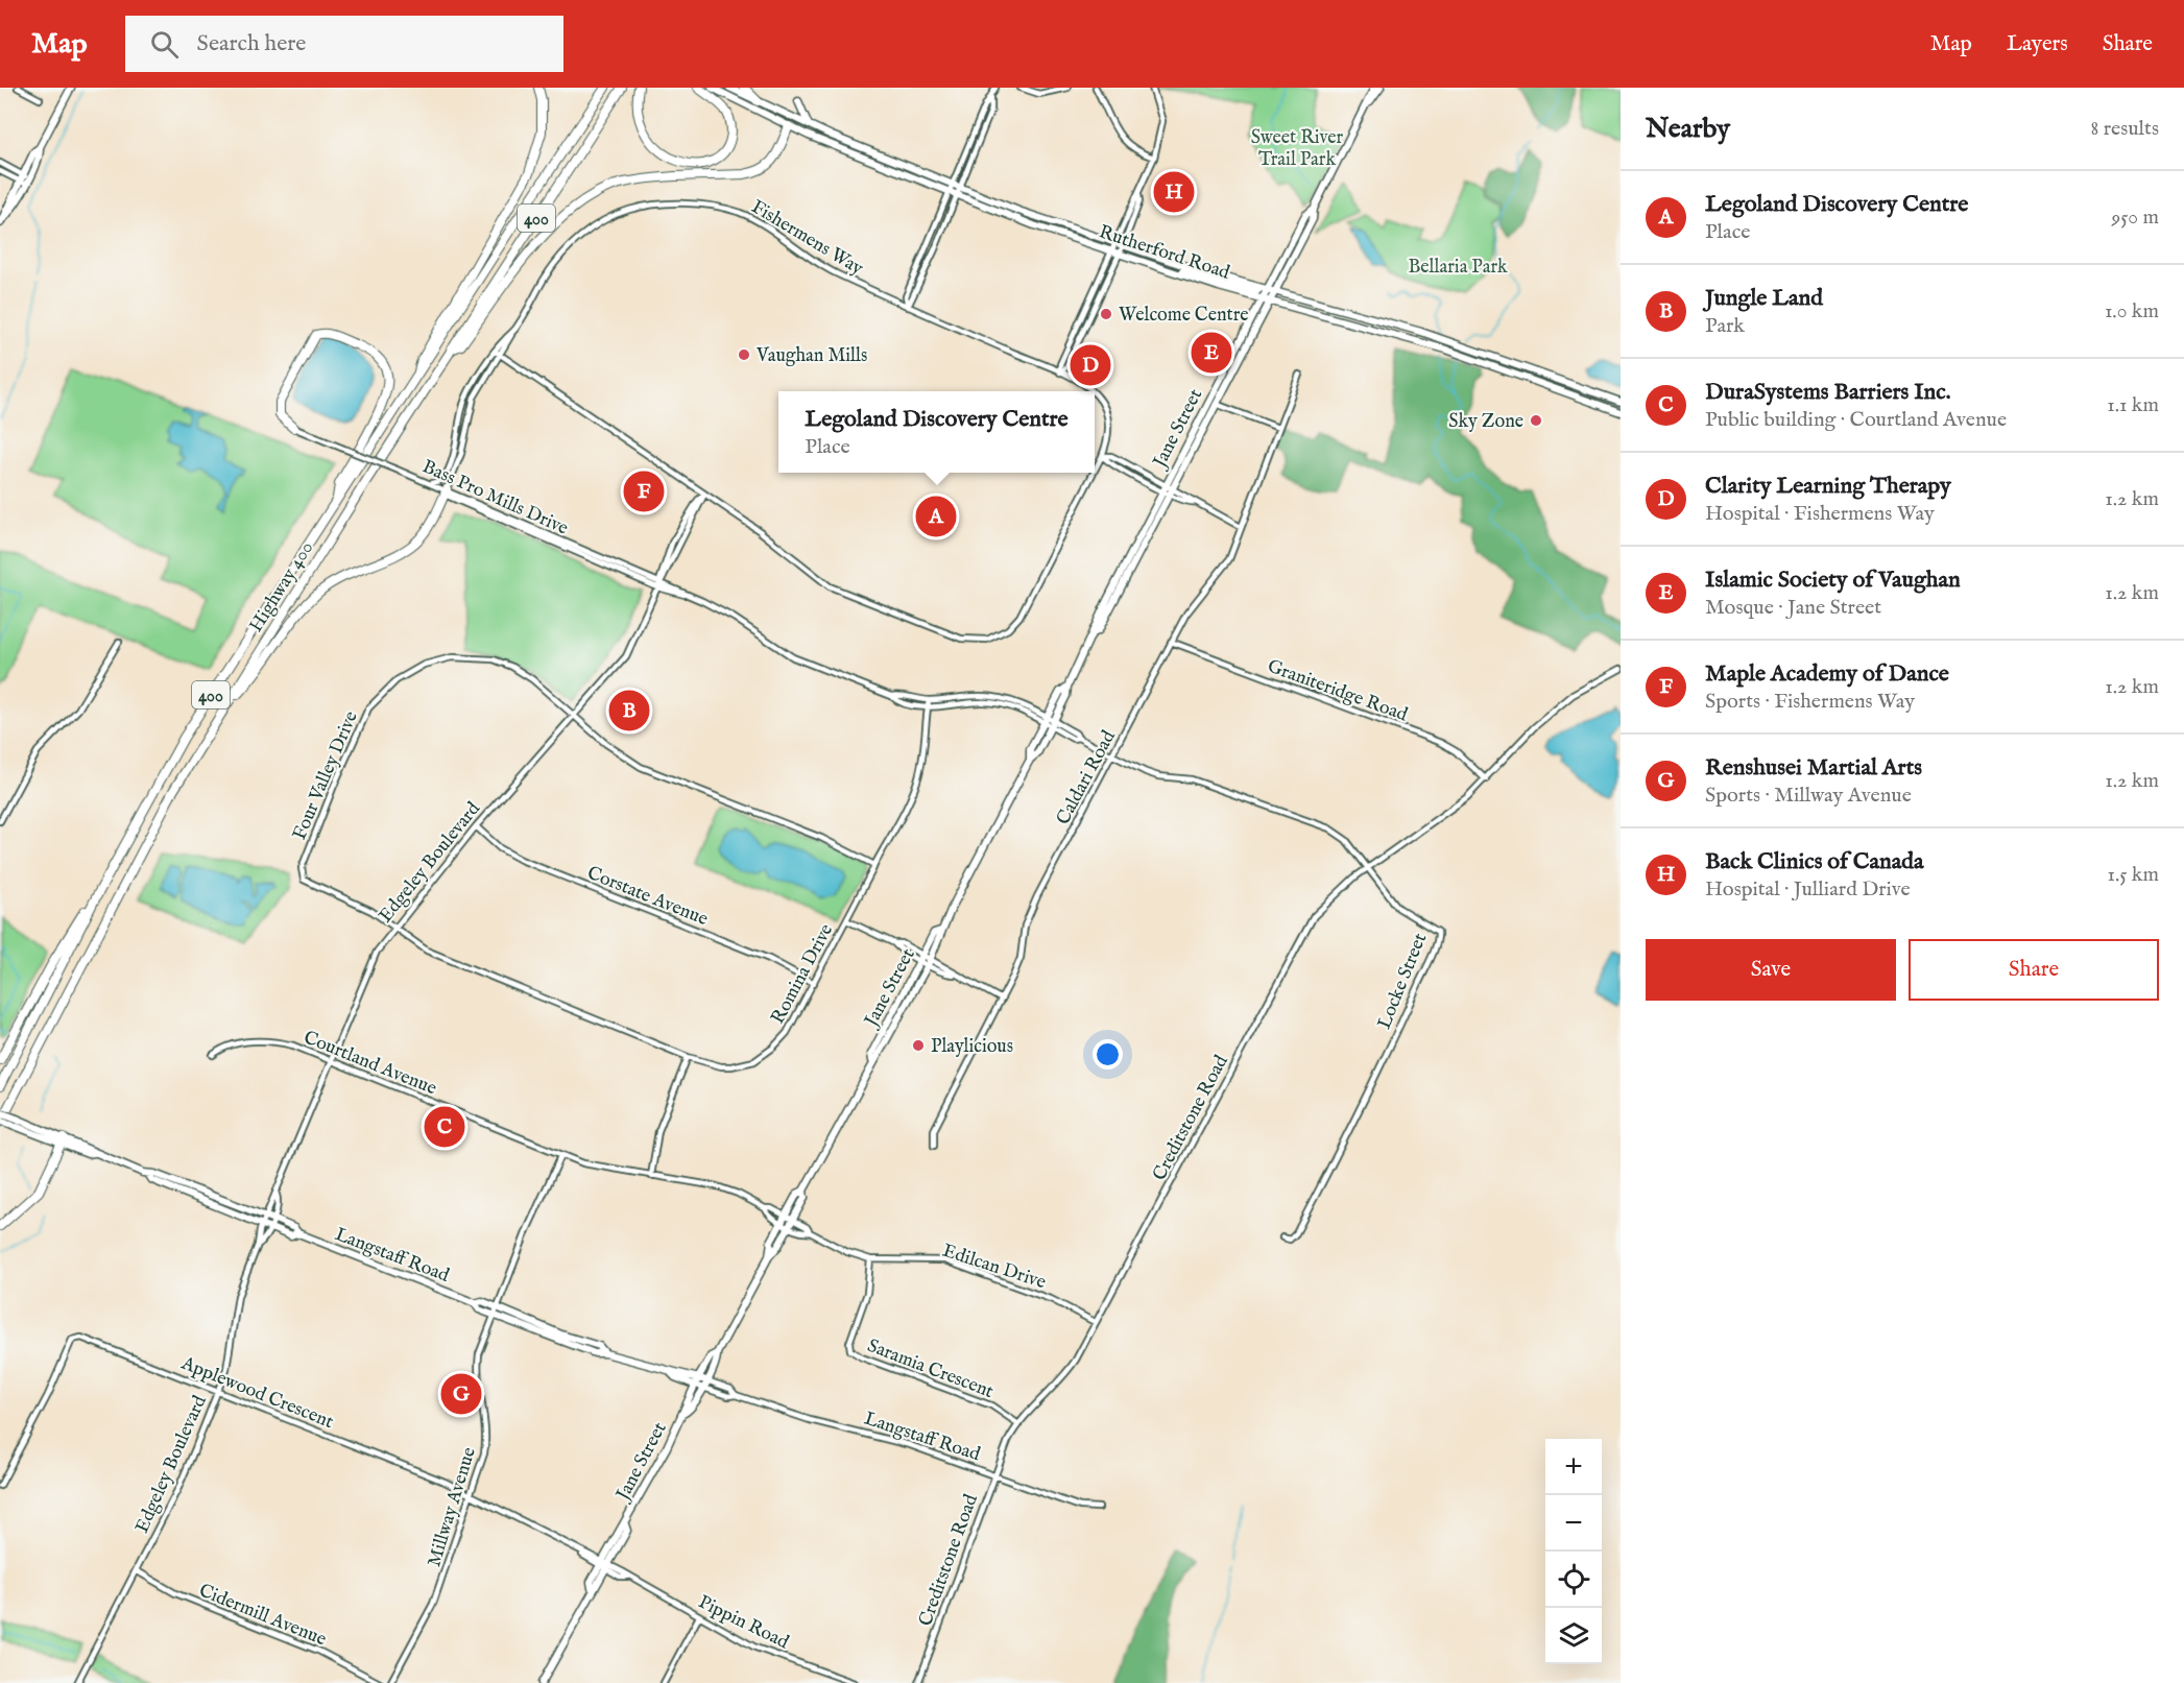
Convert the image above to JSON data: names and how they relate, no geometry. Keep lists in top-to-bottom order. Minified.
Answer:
{"streets":{"highway":["400","Highway 400"],"main road":["Rutherford Road","Jane Street","Langstaff Road"],"street":["Fishermens Way","Bass Pro Mills Drive","Graniteridge Road","Four Valley Drive","Caldari Road","Edgeley Boulevard","Corstate Avenue","Romina Drive","Locke Street","Courtland Avenue","Creditstone Road","Edilcan Drive","Saramia Crescent","Applewood Crescent","Millway Avenue","Cidermill Avenue","Pippin Road"]},"crossings":[["Fishermens Way","Bass Pro Mills Drive"],["Fishermens Way","Edgeley Boulevard"],["Rutherford Road","Jane Street"],["Jane Street","Bass Pro Mills Drive"],["Jane Street","Locke Street"],["Jane Street","Courtland Avenue"],["Jane Street","Langstaff Road"],["Jane Street","Edilcan Drive"],["Jane Street","Applewood Crescent"],["Jane Street","Pippin Road"],["Bass Pro Mills Drive","Edgeley Boulevard"],["Bass Pro Mills Drive","Romina Drive"],["Bass Pro Mills Drive","Locke Street"],["Highway 400","Langstaff Road"],["Graniteridge Road","Caldari Road"],["Graniteridge Road","Creditstone Road"],["Four Valley Drive","Edgeley Boulevard"],["Four Valley Drive","Romina Drive"],["Caldari Road","Locke Street"],["Edgeley Boulevard","Corstate Avenue"],["Edgeley Boulevard","Romina Drive"],["Edgeley Boulevard","Courtland Avenue"],["Edgeley Boulevard","Langstaff Road"],["Edgeley Boulevard","Applewood Crescent"],["Edgeley Boulevard","Cidermill Avenue"],["Corstate Avenue","Romina Drive"],["Locke Street","Creditstone Road"],["Courtland Avenue","Edilcan Drive"],["Courtland Avenue","Millway Avenue"],["Creditstone Road","Langstaff Road"],["Creditstone Road","Edilcan Drive"],["Creditstone Road","Saramia Crescent"],["Langstaff Road","Millway Avenue"],["Edilcan Drive","Saramia Crescent"],["Applewood Crescent","Millway Avenue"],["Applewood Crescent","Pippin Road"]],"parks":["Sweet River Trail Park","Bellaria Park"],"places":["Welcome Centre","Vaughan Mills","Sky Zone","Playlicious"],"page":{"header":"Map","search":"Search here","nav":["Map","Layers","Share"],"heading":["Nearby","8 results"],"pins":["H","E","D","F","A","B","C","G"],"list":[{"mark":"A","name":"Legoland Discovery Centre","note":"Place","value":"950 m"},{"mark":"B","name":"Jungle Land","note":"Park","value":"1.0 km"},{"mark":"C","name":"DuraSystems Barriers Inc.","note":"Public building · Courtland Avenue","value":"1.1 km"},{"mark":"D","name":"Clarity Learning Therapy","note":"Hospital · Fishermens Way","value":"1.2 km"},{"mark":"E","name":"Islamic Society of Vaughan","note":"Mosque · Jane Street","value":"1.2 km"},{"mark":"F","name":"Maple Academy of Dance","note":"Sports · Fishermens Way","value":"1.2 km"},{"mark":"G","name":"Renshusei Martial Arts","note":"Sports · Millway Avenue","value":"1.2 km"},{"mark":"H","name":"Back Clinics of Canada","note":"Hospital · Julliard Drive","value":"1.5 km"}],"popup":["Legoland Discovery Centre","Place"],"buttons":["Save","Share"],"map_buttons":["+","−"]}}
